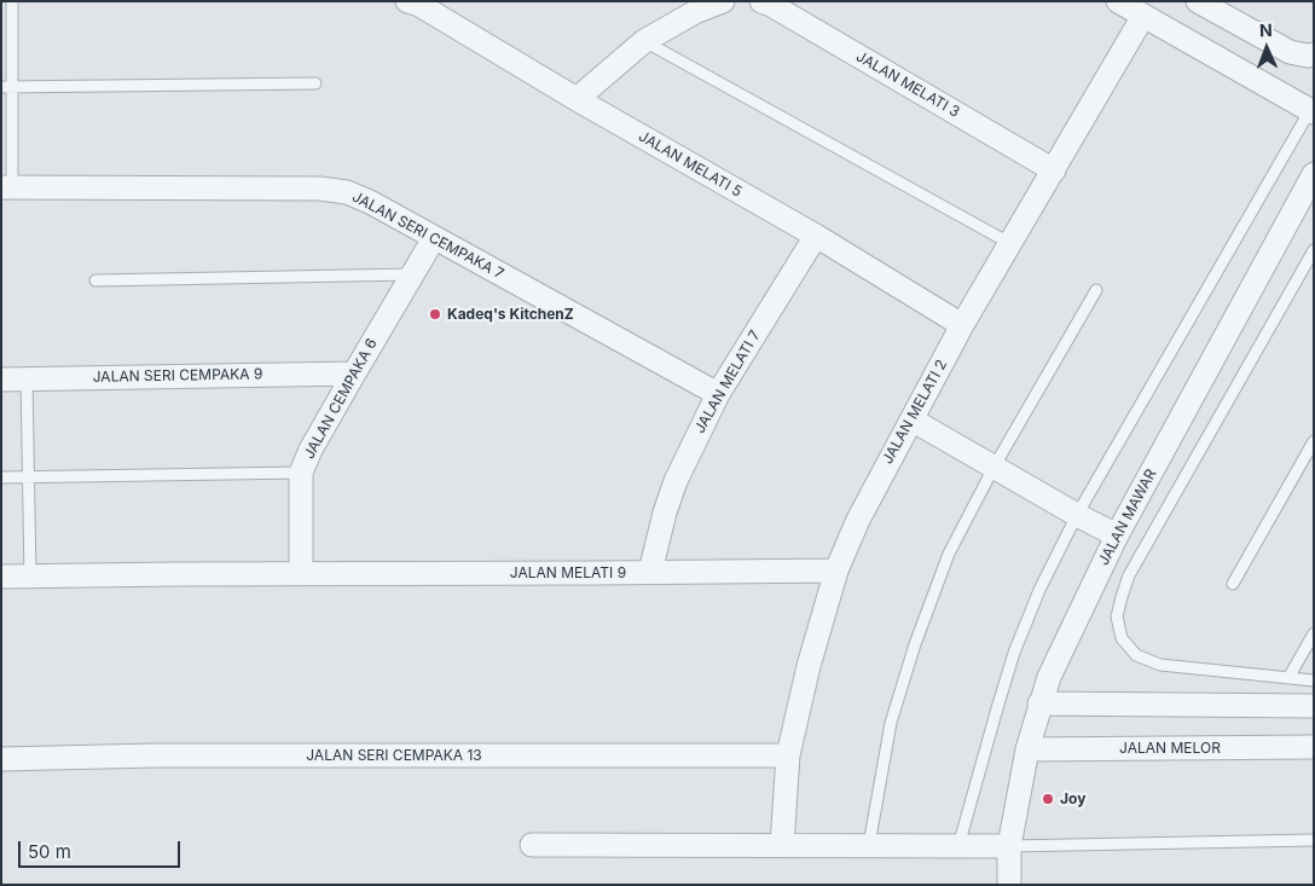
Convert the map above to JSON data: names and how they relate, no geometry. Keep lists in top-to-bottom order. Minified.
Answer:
{"streets":{"street":["JALAN MELATI 3","JALAN MELATI 5","JALAN SERI CEMPAKA 7","JALAN SERI CEMPAKA 9","JALAN MELATI 7","JALAN CEMPAKA 6","JALAN MELATI 2","JALAN MAWAR","JALAN MELATI 9","JALAN MELOR","JALAN SERI CEMPAKA 13"]},"crossings":[["JALAN MELATI 3","JALAN MELATI 2"],["JALAN MELATI 5","JALAN MELATI 7"],["JALAN MELATI 5","JALAN MELATI 2"],["JALAN SERI CEMPAKA 7","JALAN MELATI 7"],["JALAN SERI CEMPAKA 7","JALAN CEMPAKA 6"],["JALAN SERI CEMPAKA 9","JALAN CEMPAKA 6"],["JALAN MELATI 7","JALAN MELATI 9"],["JALAN CEMPAKA 6","JALAN MELATI 9"],["JALAN MELATI 2","JALAN MELATI 9"],["JALAN MELATI 2","JALAN SERI CEMPAKA 13"],["JALAN MAWAR","JALAN MELOR"]],"places":["Kadeq's KitchenZ","Joy"],"scale_bar":"50 m","north":"top"}
